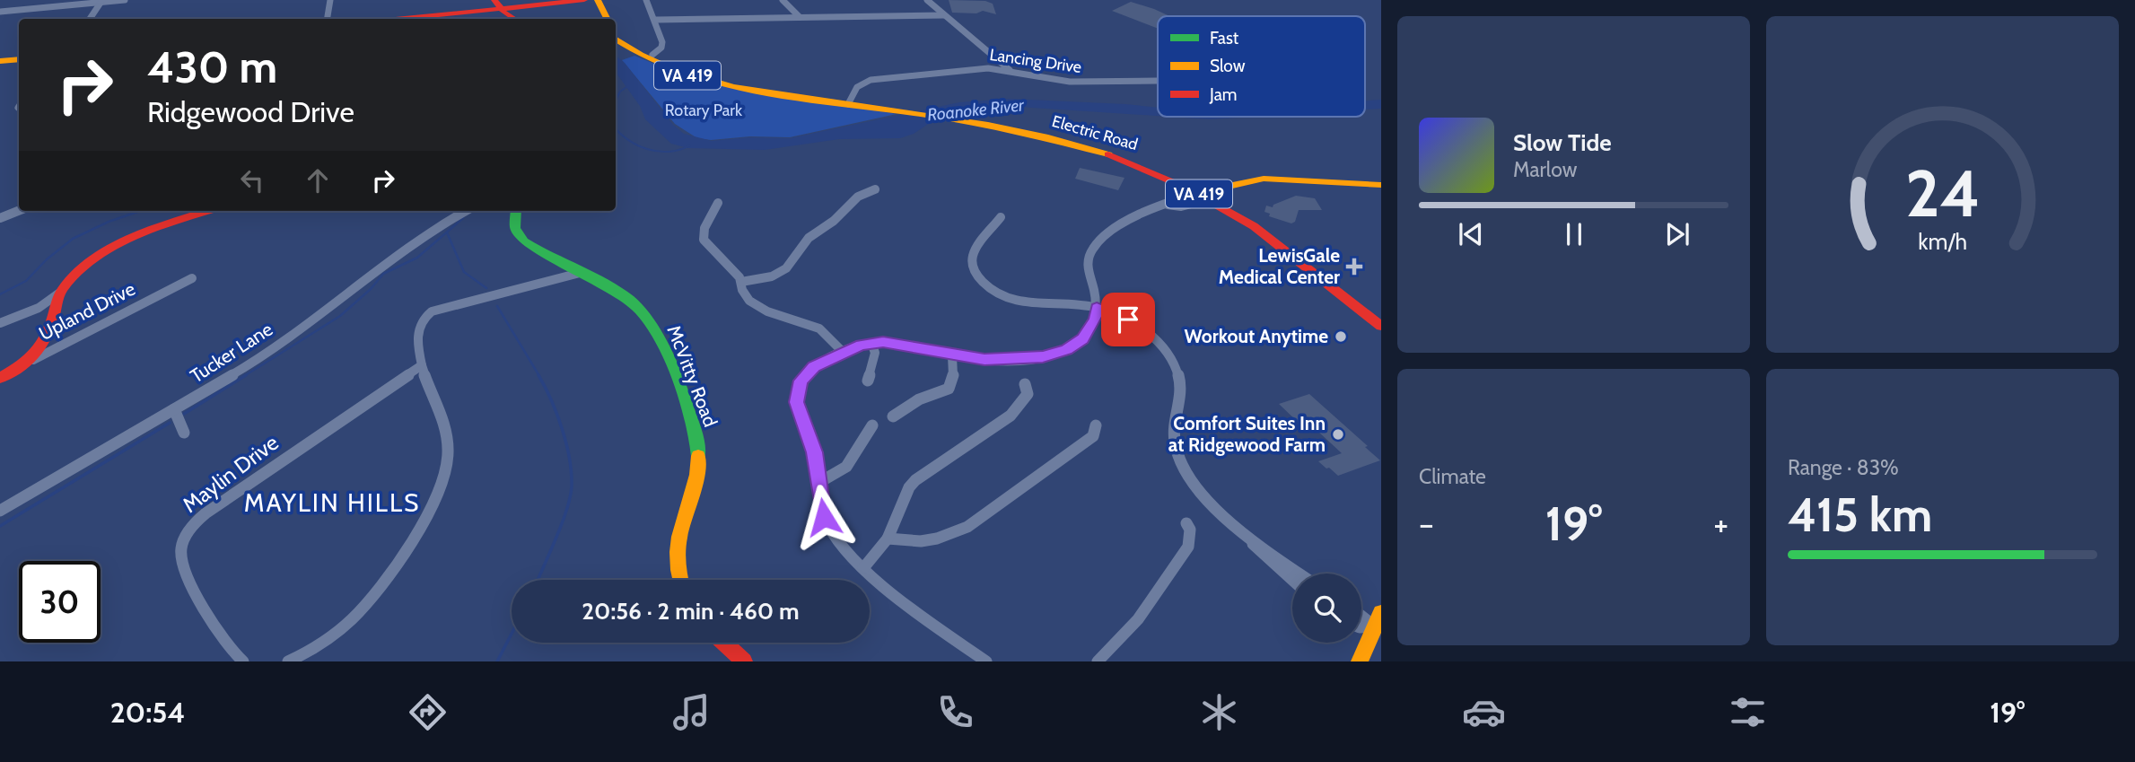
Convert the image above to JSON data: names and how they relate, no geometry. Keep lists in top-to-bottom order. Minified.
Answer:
{"streets":{"main road":["VA 419","Electric Road","Upland Drive","McVitty Road"],"street":["Lancing Drive","Tucker Lane","Maylin Drive"]},"crossings":[["Lancing Drive","Electric Road"]],"districts":["MAYLIN HILLS"],"water":["Roanoke River"],"parks":["Rotary Park"],"places":{"health":["LewisGale Medical Center"],"other":["Workout Anytime","Comfort Suites Inn at Ridgewood Farm"]},"legend":["Fast","Slow","Jam"],"page":{"turn":["430 m","Ridgewood Drive"],"song":["Slow Tide","Marlow"],"tile":["Climate",["Range · 83%","415 km"]],"heat":["−","19°","+"],"limit":"30","trip":"20:56 · 2 min · 460 m","tabs":["20:54","19°"],"gauge":["24","km/h"]}}
